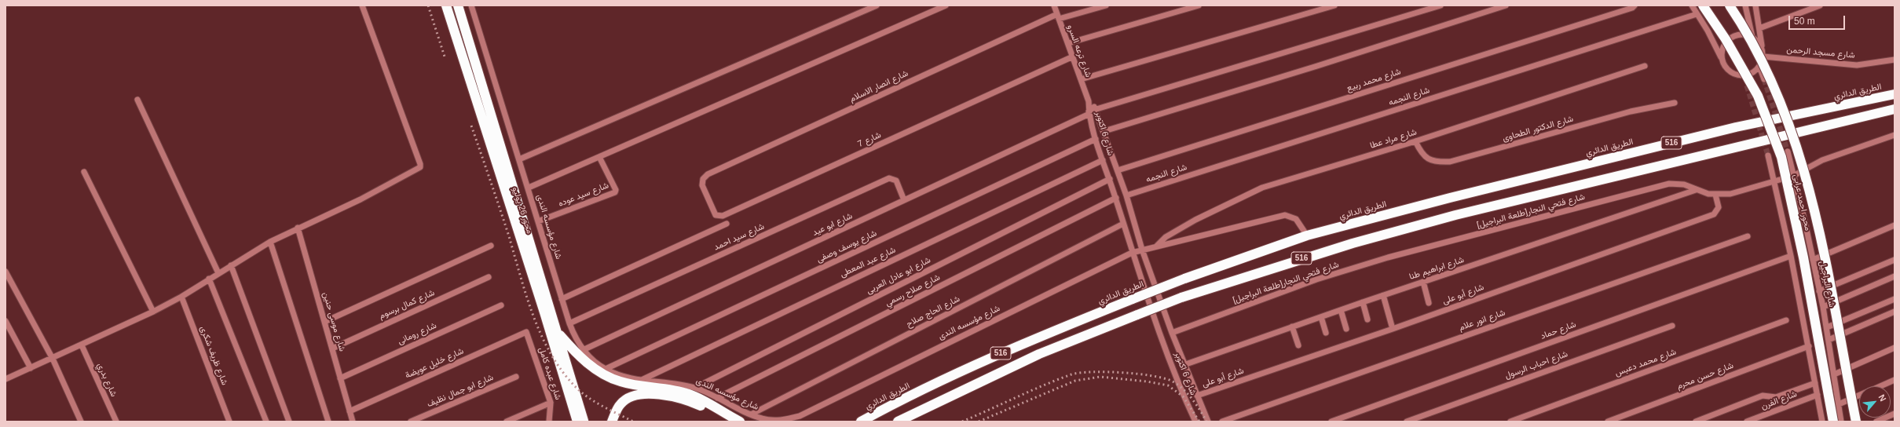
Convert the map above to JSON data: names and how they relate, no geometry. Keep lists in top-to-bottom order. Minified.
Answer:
{"streets":{"highway":["الطريق الدائري","516","محور احمد عرابى","محور 26 يوليو"],"street":["شارع ترعه السرو","شارع مسجد الرحمن","شارع محمد ربيع","شارع انصار الاسلام","شارع النجمه","شارع الدكتور الطحاوى","شارع 6 اكتوبر","شارع مراد عطا","شارع 7","شارع سيد عوده","شارع فتحي النجار[طلعة البراجيل]","شارع ابو عيد","شارع مؤسسه الندى","شارع سيد احمد","شارع يوسف وصفى","شارع عبد المعطى","شارع ابراهيم طنا","شارع ابو عادل العربى","شارع البراجيل","شارع صلاح رسمي","شارع أبو على","شارع كمال برسوم","شارع الحاج صلاح","شارع انور علام","شارع موسى حنين","شارع حماد","شارع رومانى","شارع ظريف شكرى","شارع محمد دعبس","شارع خليل عويضة","شارع احباب الرسول","شارع عبده كامل","شارع حسن محرم","شارع بدري","شارع ابو جمال نظيف","شارع الفرن"]},"crossings":[["شارع ترعه السرو","شارع انصار الاسلام"],["شارع ترعه السرو","شارع 6 اكتوبر"],["شارع ترعه السرو","شارع 7"],["شارع محمد ربيع","شارع 6 اكتوبر"],["شارع انصار الاسلام","شارع 7"],["الطريق الدائري","شارع مؤسسه الندى"],["شارع النجمه","شارع 6 اكتوبر"],["شارع الدكتور الطحاوى","شارع مراد عطا"],["شارع 6 اكتوبر","شارع فتحي النجار[طلعة البراجيل]"],["شارع 6 اكتوبر","شارع ابو عيد"],["شارع 6 اكتوبر","شارع مؤسسه الندى"],["شارع 6 اكتوبر","شارع يوسف وصفى"],["شارع 6 اكتوبر","شارع عبد المعطى"],["شارع 6 اكتوبر","شارع ابراهيم طنا"],["شارع 6 اكتوبر","شارع ابو عادل العربى"],["شارع 6 اكتوبر","شارع صلاح رسمي"],["شارع 6 اكتوبر","شارع أبو على"],["شارع 6 اكتوبر","شارع الحاج صلاح"],["شارع مراد عطا","شارع مؤسسه الندى"],["شارع سيد عوده","شارع مؤسسه الندى"],["شارع فتحي النجار[طلعة البراجيل]","شارع ابراهيم طنا"],["شارع فتحي النجار[طلعة البراجيل]","شارع البراجيل"],["شارع فتحي النجار[طلعة البراجيل]","شارع أبو على"],["شارع ابو عيد","شارع مؤسسه الندى"],["شارع ابو عيد","شارع سيد احمد"],["شارع مؤسسه الندى","شارع سيد احمد"],["شارع مؤسسه الندى","شارع يوسف وصفى"],["شارع مؤسسه الندى","شارع عبد المعطى"],["شارع مؤسسه الندى","شارع ابو عادل العربى"],["شارع مؤسسه الندى","شارع صلاح رسمي"],["شارع مؤسسه الندى","شارع الحاج صلاح"],["شارع كمال برسوم","شارع موسى حنين"],["شارع موسى حنين","شارع رومانى"],["شارع موسى حنين","شارع خليل عويضة"],["شارع خليل عويضة","شارع عبده كامل"]],"scale_bar":"50 m","north":"top right"}
